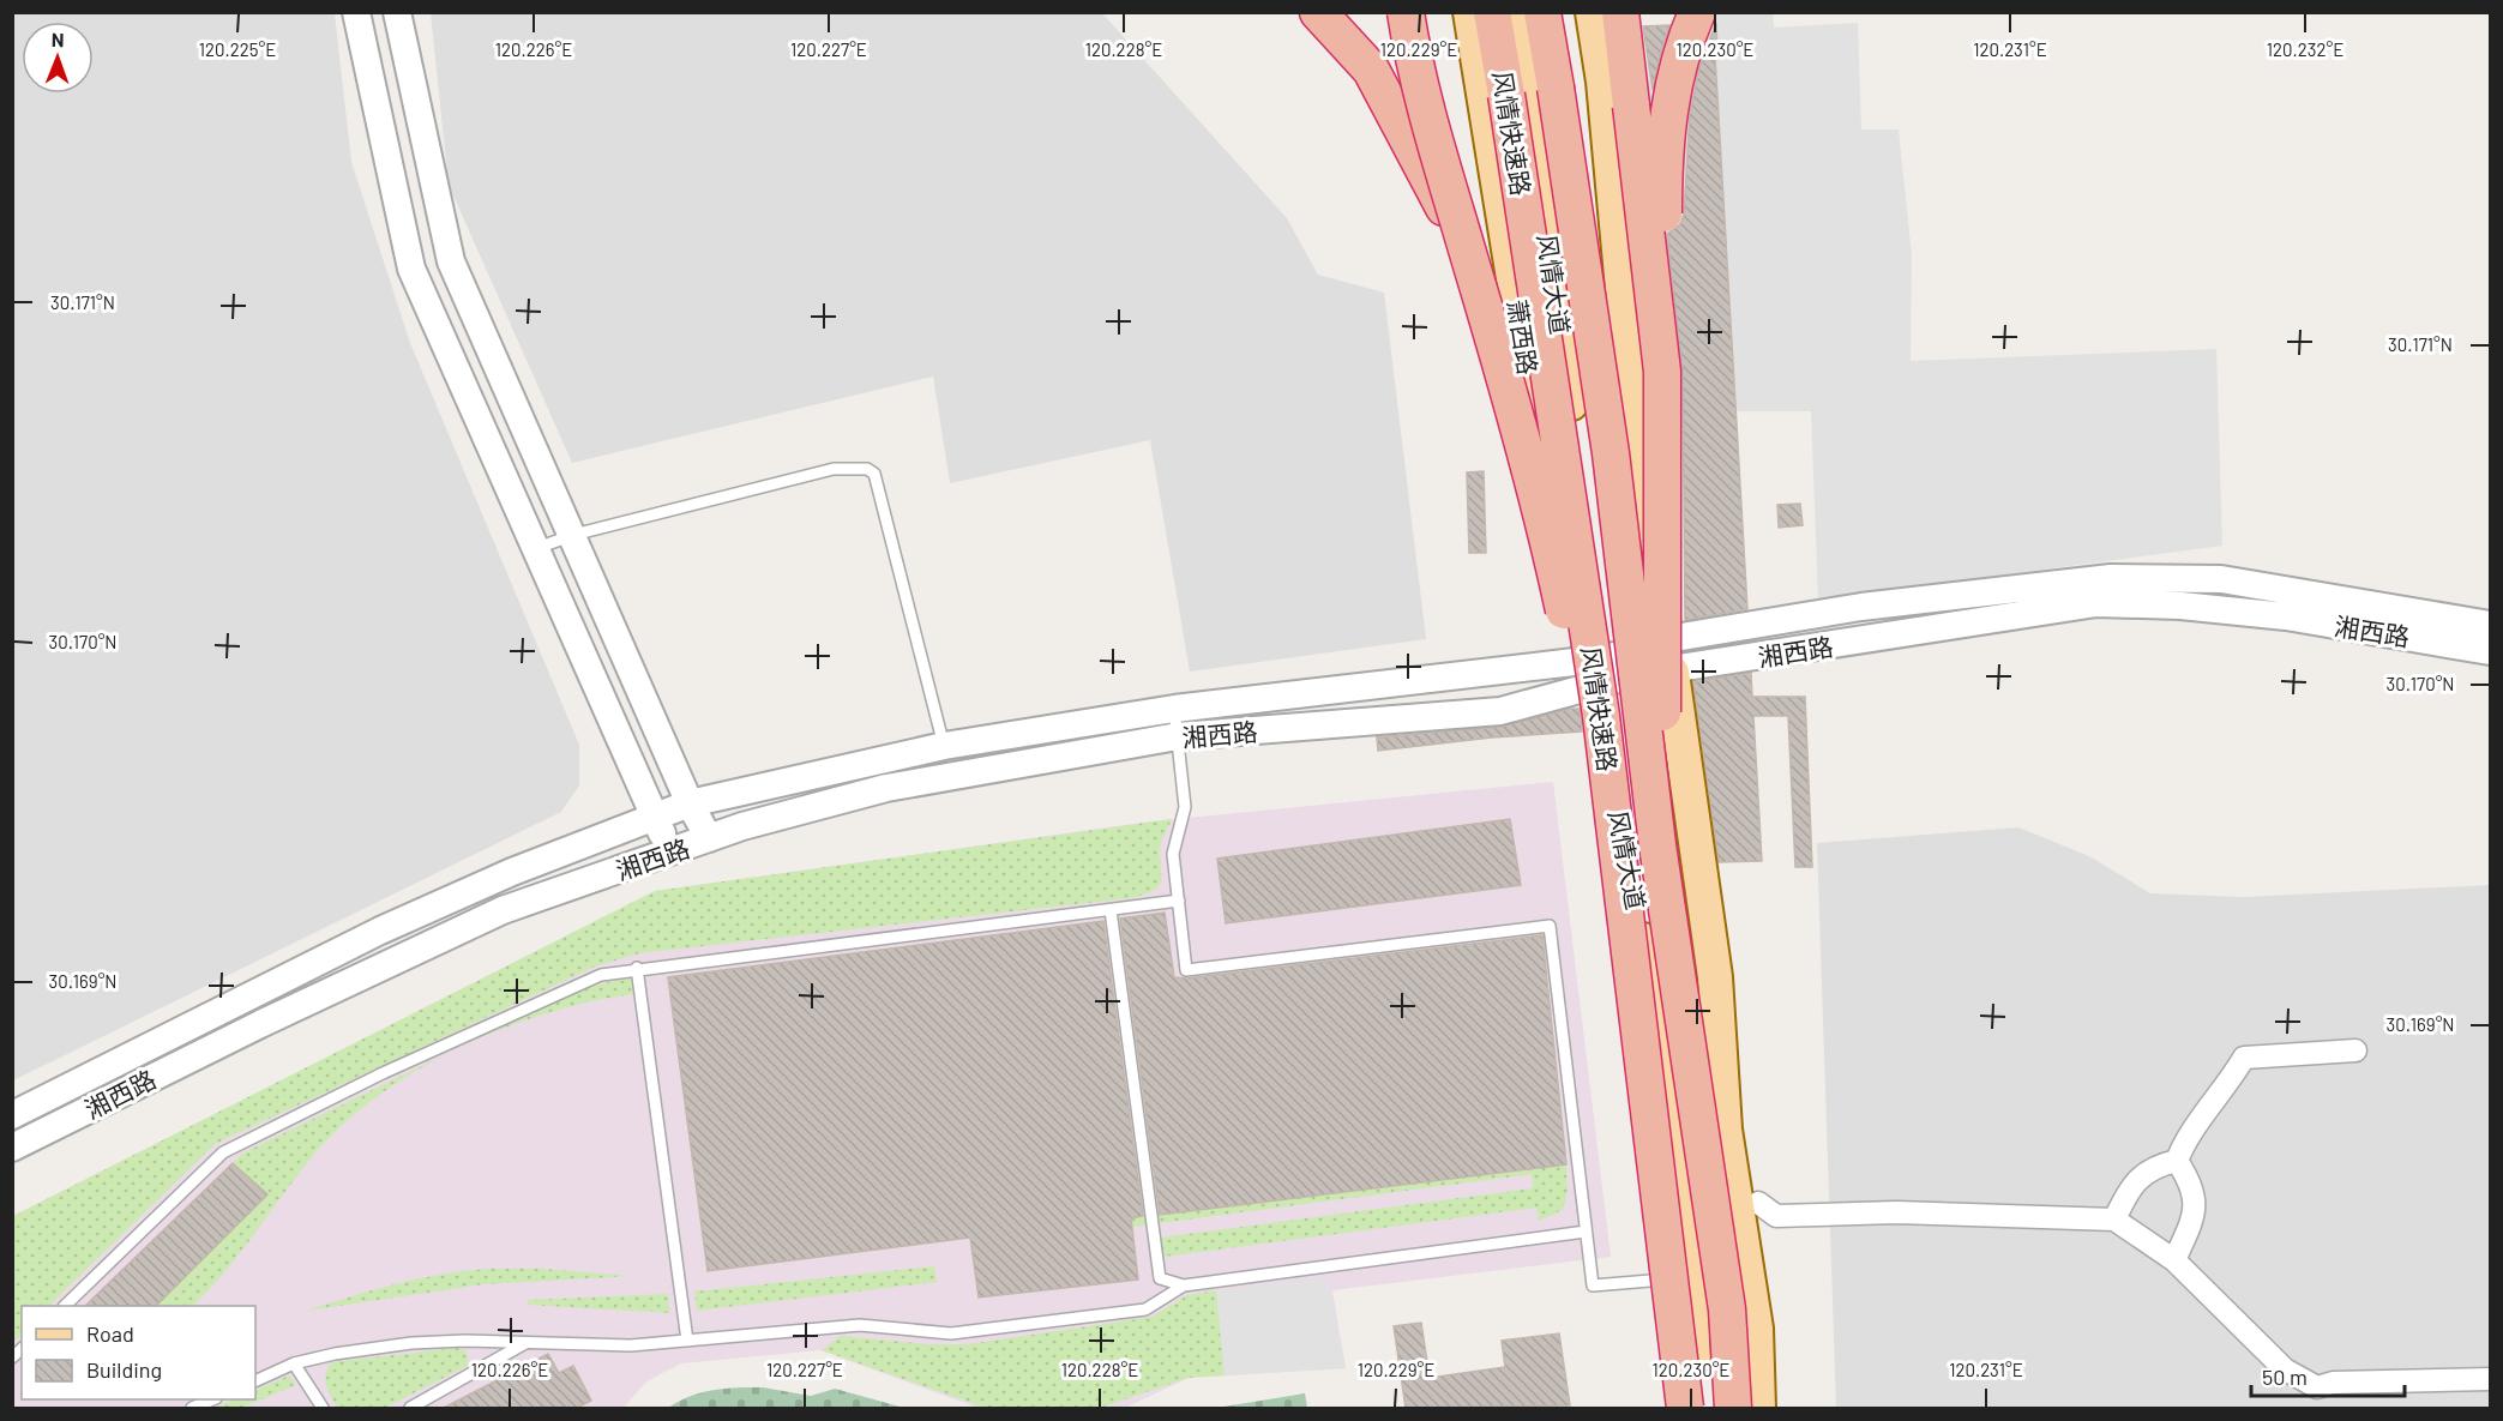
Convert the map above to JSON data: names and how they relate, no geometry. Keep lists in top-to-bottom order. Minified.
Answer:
{"streets":{"highway":["风情快速路"],"main road":["风情大道","萧西路"],"street":["湘西路"]},"crossings":[["风情大道","萧西路"],["风情大道","湘西路"],["萧西路","湘西路"]],"legend":["Road","Building"],"scale_bar":"50 m","north":"top","coordinates":["120.225°E","120.226°E","120.227°E","120.228°E","120.229°E","120.230°E","120.231°E","120.232°E","30.171°N","30.170°N","30.169°N"]}
